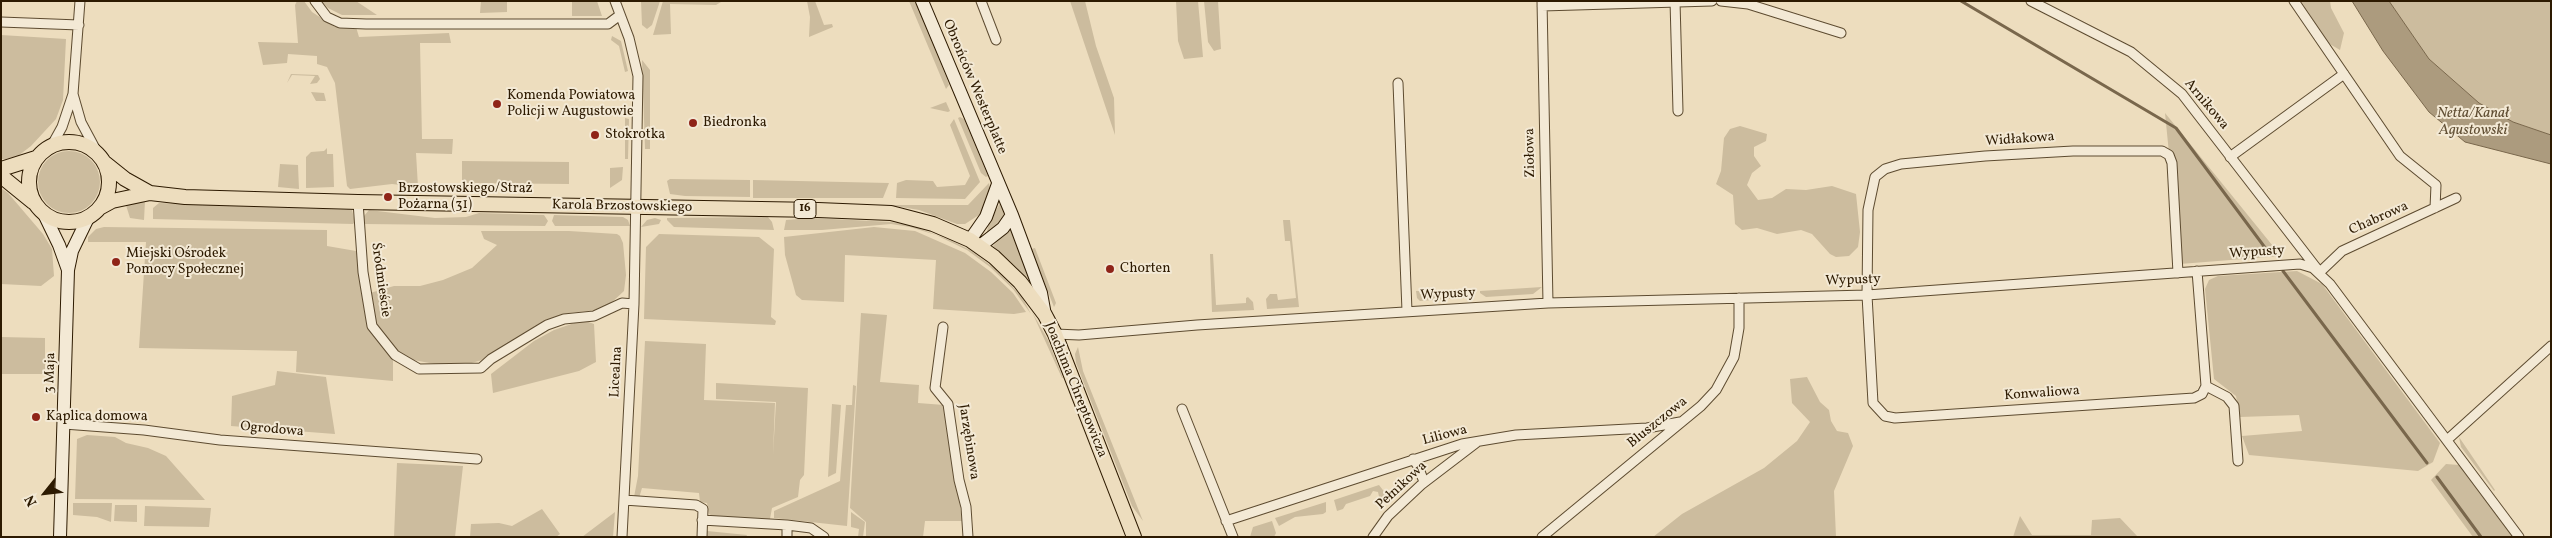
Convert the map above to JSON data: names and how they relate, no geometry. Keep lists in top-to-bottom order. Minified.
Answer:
{"streets":{"main road":["Obrońców Westerplatte","Karola Brzostowskiego","16","3 Maja","Joachima Chreptowicza"],"street":["Arnikowa","Widłakowa","Ziołowa","Chabrowa","Wypusty","Śródmieście","Licealna","Konwaliowa","Bluszczowa","Ogrodowa","Liliowa","Jarzębinowa","Pełnikowa"]},"crossings":[["Obrońców Westerplatte","Joachima Chreptowicza"],["Arnikowa","Chabrowa"],["Arnikowa","Wypusty"],["Widłakowa","Wypusty"],["Widłakowa","Konwaliowa"],["Ziołowa","Wypusty"],["Karola Brzostowskiego","Śródmieście"],["Karola Brzostowskiego","Licealna"],["Karola Brzostowskiego","3 Maja"],["Karola Brzostowskiego","Joachima Chreptowicza"],["Chabrowa","Wypusty"],["Wypusty","Joachima Chreptowicza"],["Wypusty","Konwaliowa"],["Wypusty","Bluszczowa"],["Śródmieście","Licealna"],["3 Maja","Ogrodowa"],["Bluszczowa","Liliowa"],["Liliowa","Pełnikowa"]],"water":["Netta/Kanał Agustowski"],"places":["Komenda Powiatowa Policji w Augustowie","Biedronka","Stokrotka","Brzostowskiego/Straż Pożarna (31)","Miejski Ośrodek Pomocy Społecznej","Chorten","Kaplica domowa"],"north":"bottom left"}
